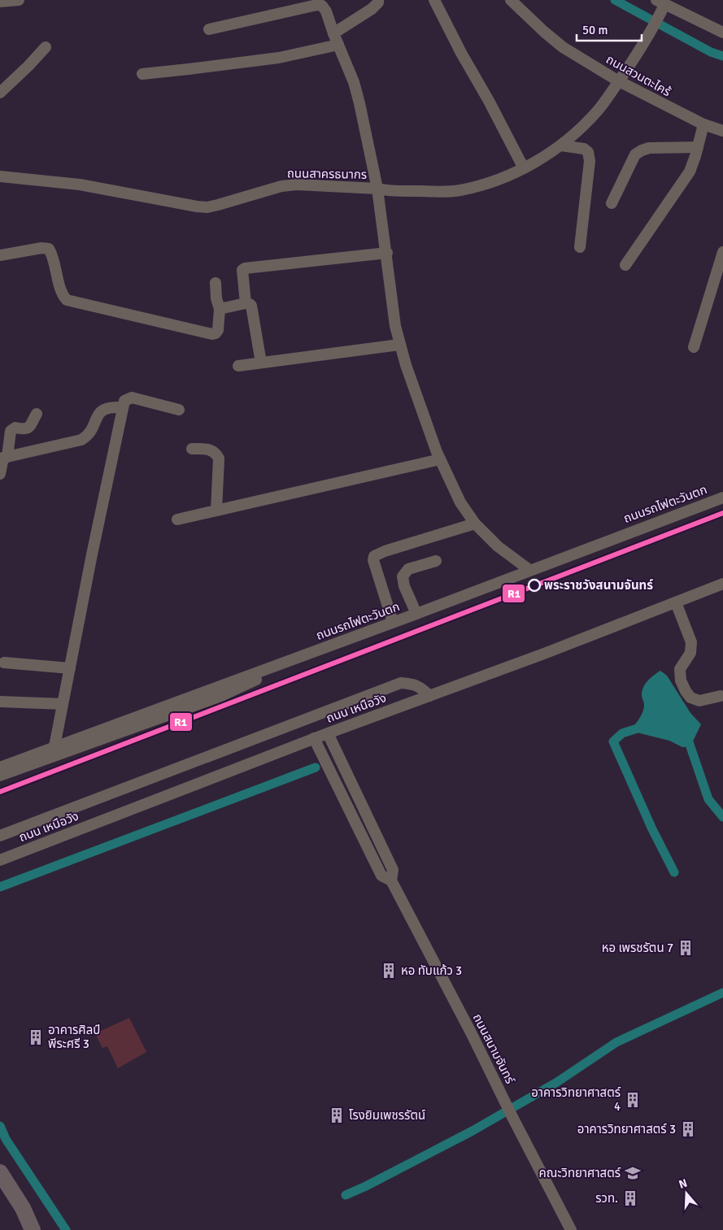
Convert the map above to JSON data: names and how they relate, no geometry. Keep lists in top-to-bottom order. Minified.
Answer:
{"streets":{"street":["ถนนสวนตะไคร้","ถนนสาครธนากร","ถนนรถไฟตะวันตก","ถนน เหนือวัง","ถนนสนามจันทร์"]},"crossings":[["ถนนสวนตะไคร้","ถนนสาครธนากร"],["ถนน เหนือวัง","ถนนสนามจันทร์"]],"places":{"other":["พระราชวังสนามจันทร์"],"building":["หอ เพรชรัตน 7","หอ ทับแก้ว 3","อาคารศิลป์ พีระศรี 3","อาคารวิทยาศาสตร์ 4","โรงยิมเพชรรัตน์","อาคารวิทยาศาสตร์ 3","รวท."],"school or university":["คณะวิทยาศาสตร์"]},"lines":["transit line R1"],"scale_bar":"50 m","north":"top"}
